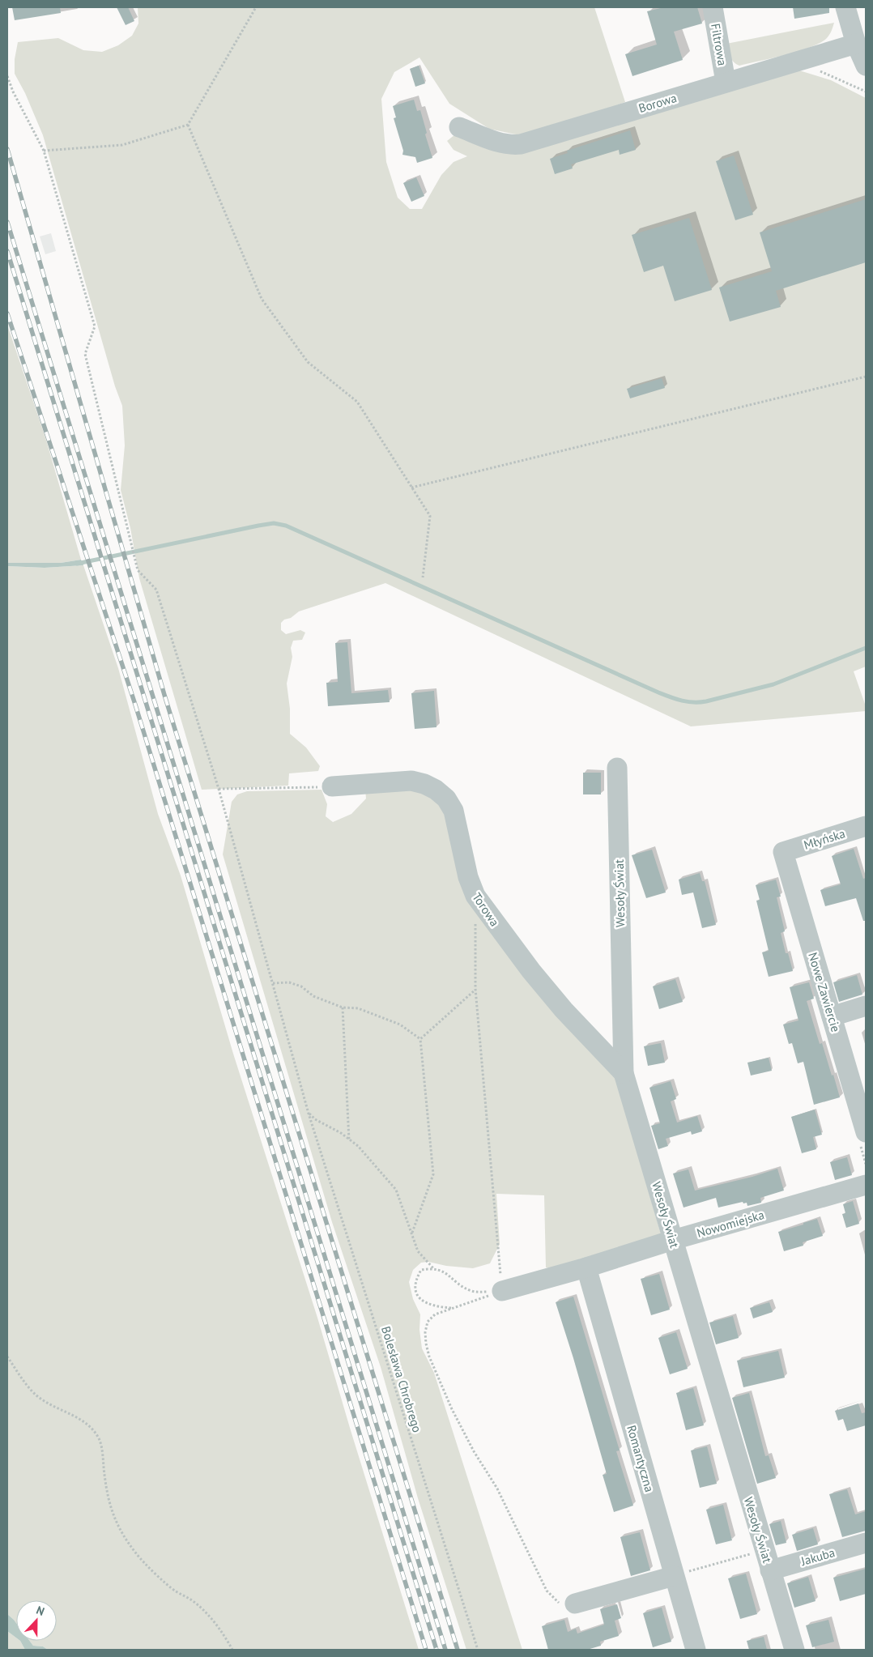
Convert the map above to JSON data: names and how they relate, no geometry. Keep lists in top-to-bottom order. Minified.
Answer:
{"streets":{"street":["Filtrowa","Borowa","Młyńska","Wesoły Świat","Torowa","Nowe Zawiercie","Nowomiejska","Romantyczna","Jakuba"],"path":["Bolesława Chrobrego"]},"crossings":[["Filtrowa","Borowa"],["Młyńska","Nowe Zawiercie"],["Wesoły Świat","Torowa"],["Wesoły Świat","Nowomiejska"],["Wesoły Świat","Jakuba"],["Nowomiejska","Romantyczna"]],"north":"top"}
